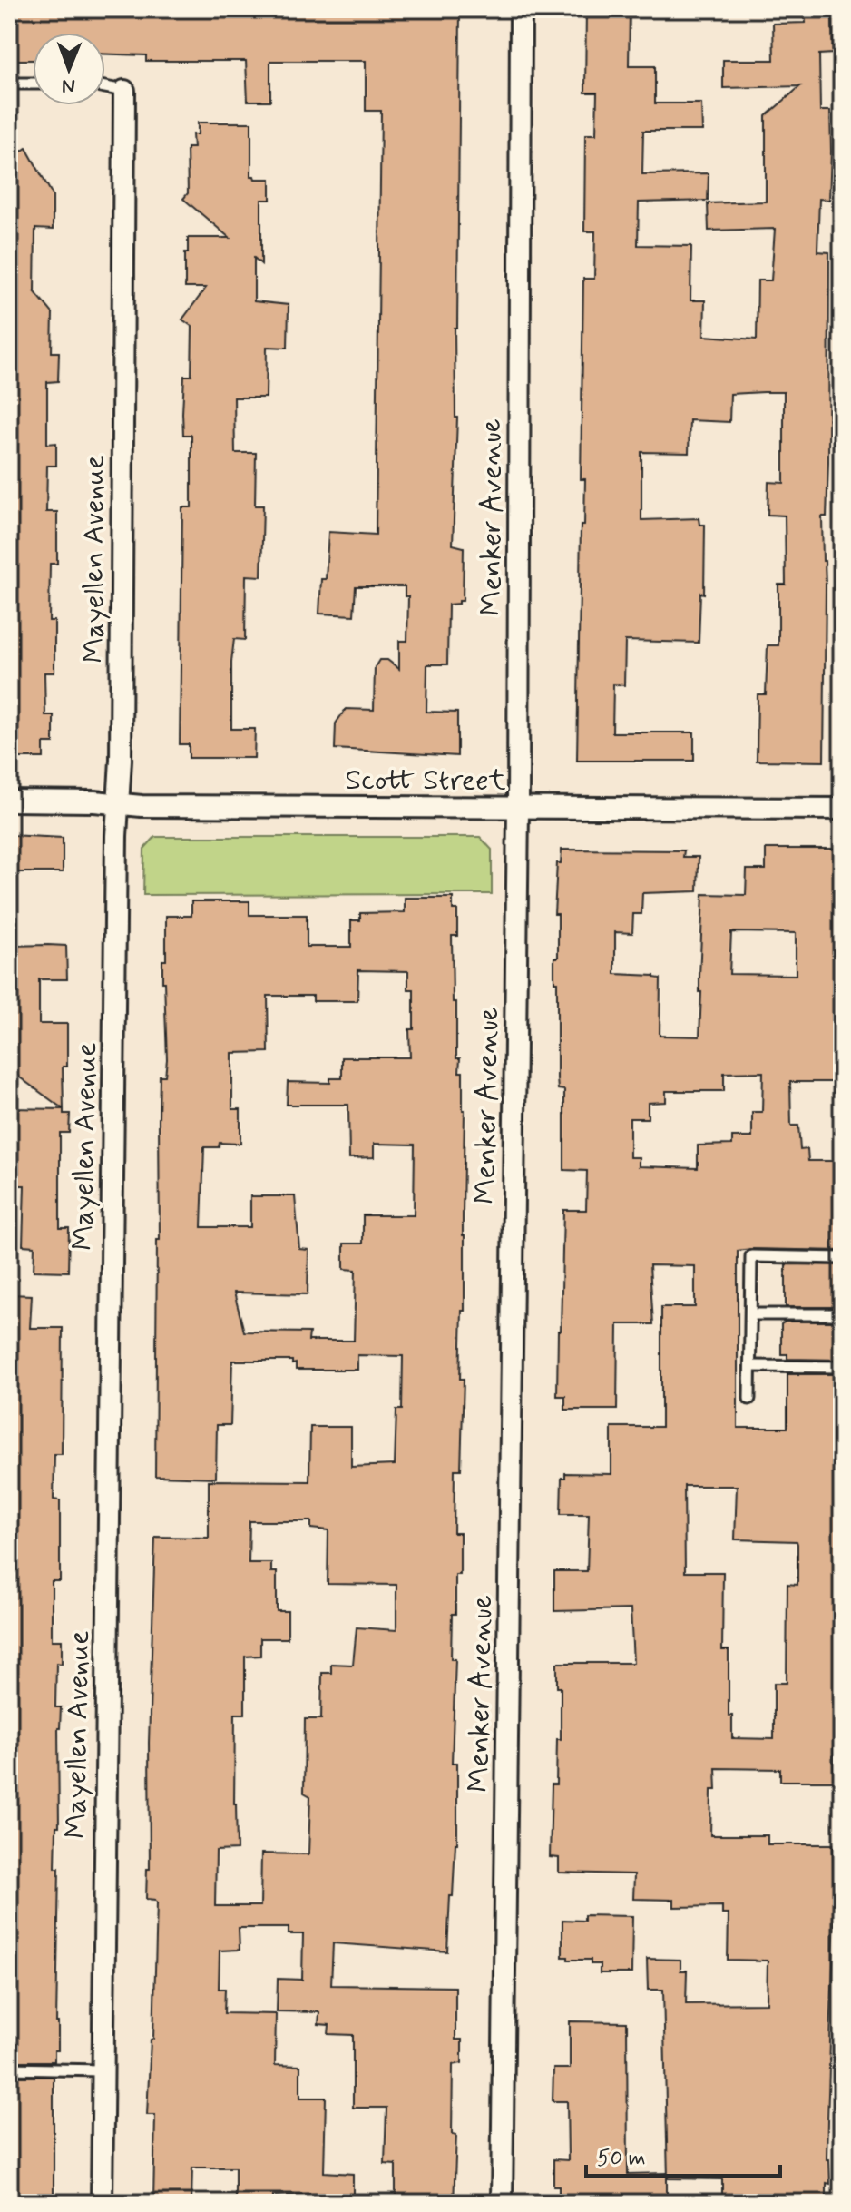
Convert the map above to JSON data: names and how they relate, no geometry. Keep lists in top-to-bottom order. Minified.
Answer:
{"streets":{"street":["Menker Avenue","Mayellen Avenue","Scott Street"]},"crossings":[["Menker Avenue","Scott Street"],["Mayellen Avenue","Scott Street"]],"scale_bar":"50 m","north":"bottom"}
